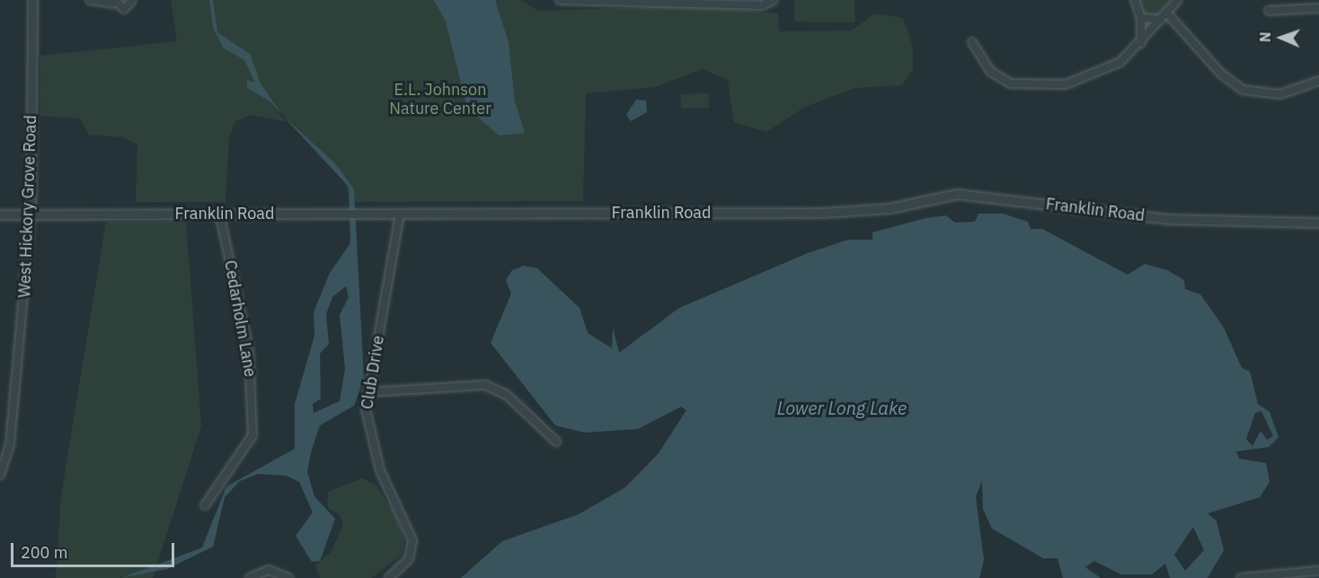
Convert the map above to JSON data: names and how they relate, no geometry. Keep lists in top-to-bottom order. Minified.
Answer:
{"streets":{"street":["West Hickory Grove Road","Franklin Road","Cedarholm Lane","Club Drive"]},"crossings":[["West Hickory Grove Road","Franklin Road"],["Franklin Road","Cedarholm Lane"],["Franklin Road","Club Drive"]],"water":["Lower Long Lake"],"parks":["E.L. Johnson Nature Center"],"scale_bar":"200 m","north":"left"}
